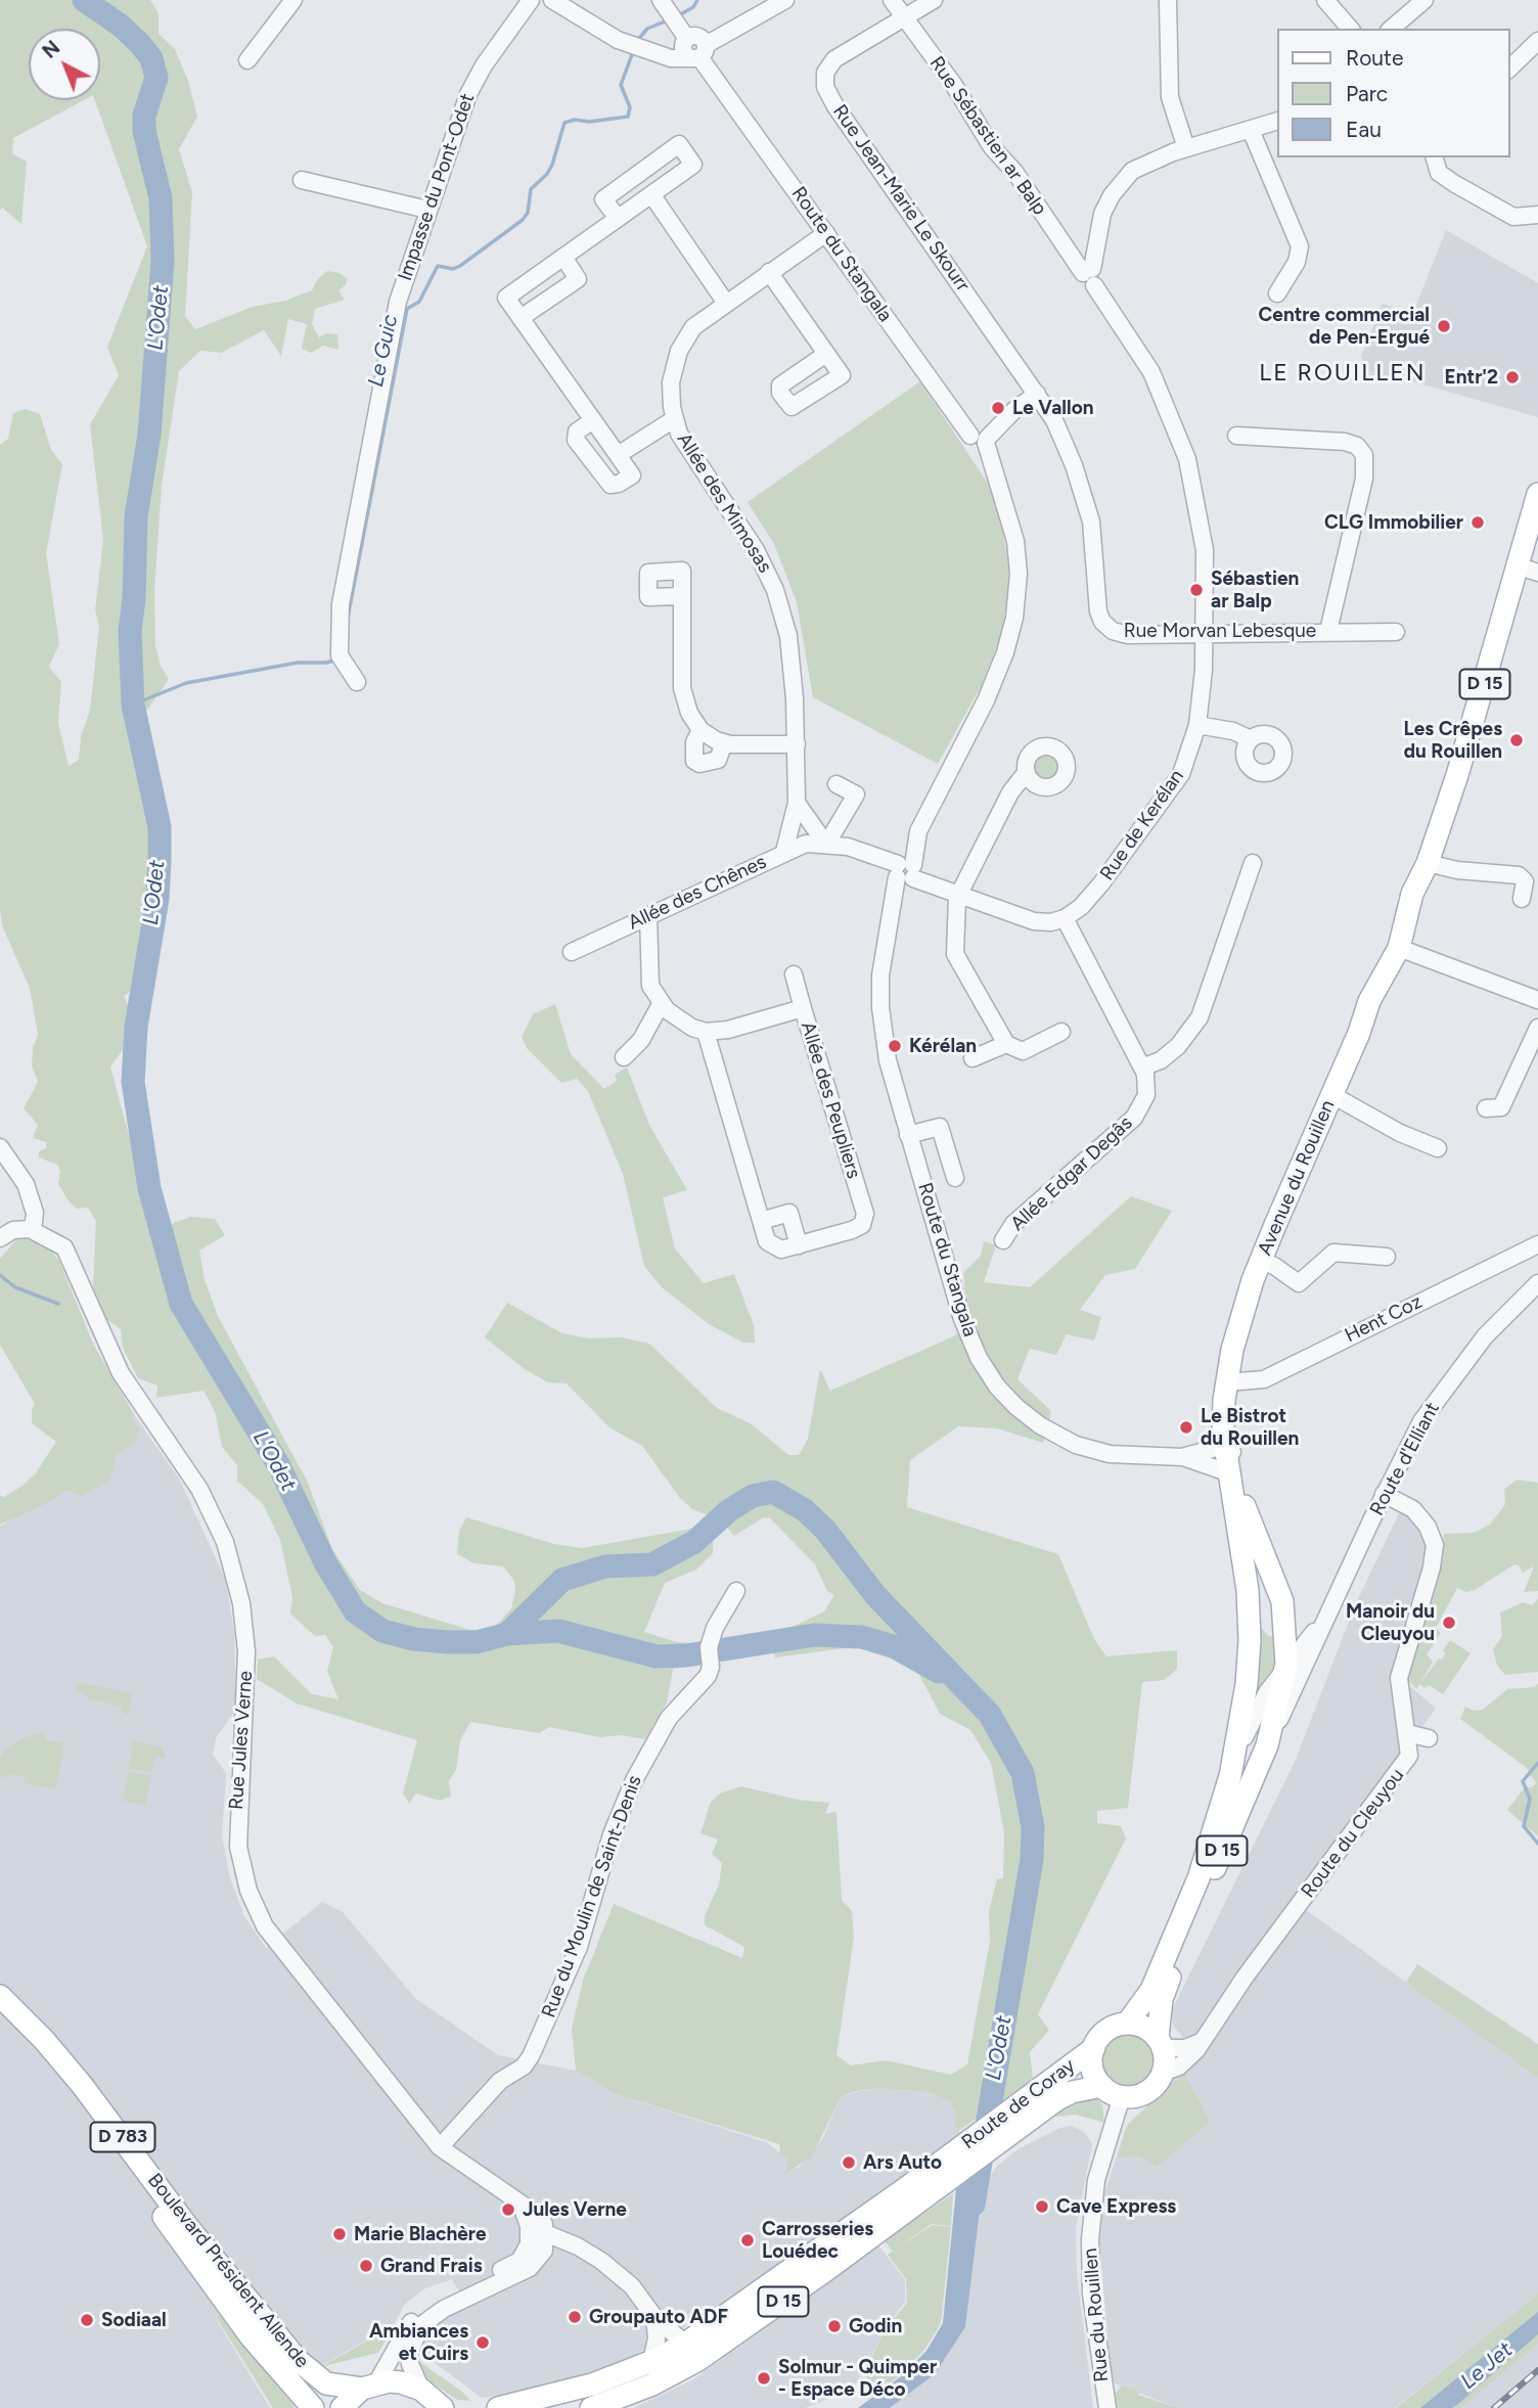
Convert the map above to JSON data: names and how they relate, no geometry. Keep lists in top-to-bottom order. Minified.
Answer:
{"streets":{"main road":["D 15","Avenue du Rouillen","Route de Coray","D 783","Boulevard Président Allende"],"street":["Rue Sébastien ar Balp","Impasse du Pont-Odet","Rue Jean-Marie Le Skourr","Route du Stangala","Allée des Mimosas","Rue Morvan Lebesque","Rue de Kerélan","Allée des Chênes","Allée des Peupliers","Allée Edgar Degâs","Hent Coz","Route d'Elliant","Rue Jules Verne","Route du Cleuyou","Rue du Moulin de Saint-Denis","Rue du Rouillen"]},"crossings":[["Rue Sébastien ar Balp","Rue Jean-Marie Le Skourr"],["Rue Sébastien ar Balp","Rue Morvan Lebesque"],["Rue Sébastien ar Balp","Rue de Kerélan"],["Rue Jean-Marie Le Skourr","Rue Morvan Lebesque"],["Route du Stangala","Allée des Mimosas"],["Route du Stangala","Allée des Chênes"],["Route du Stangala","Avenue du Rouillen"],["Allée des Mimosas","Allée des Chênes"],["Rue Morvan Lebesque","Rue de Kerélan"],["Avenue du Rouillen","Hent Coz"],["Avenue du Rouillen","Route d'Elliant"],["Avenue du Rouillen","Route du Cleuyou"],["Avenue du Rouillen","Route de Coray"],["Avenue du Rouillen","Rue du Rouillen"],["Route d'Elliant","Route du Cleuyou"],["Rue Jules Verne","Rue du Moulin de Saint-Denis"],["Rue Jules Verne","Route de Coray"],["Route du Cleuyou","Route de Coray"],["Route du Cleuyou","Rue du Rouillen"],["Route de Coray","Rue du Rouillen"]],"districts":["LE ROUILLEN"],"water":["L'Odet","Le Guic","Le Jet"],"places":["Centre commercial de Pen-Ergué","Entr'2","Le Vallon","CLG Immobilier","Sébastien ar Balp","Les Crêpes du Rouillen","Kérélan","Le Bistrot du Rouillen","Manoir du Cleuyou","Ars Auto","Cave Express","Jules Verne","Marie Blachère","Carrosseries Louédec","Grand Frais","Groupauto ADF","Sodiaal","Godin","Ambiances et Cuirs","Solmur - Quimper - Espace Déco"],"legend":["Route","Parc","Eau"],"north":"top left"}
